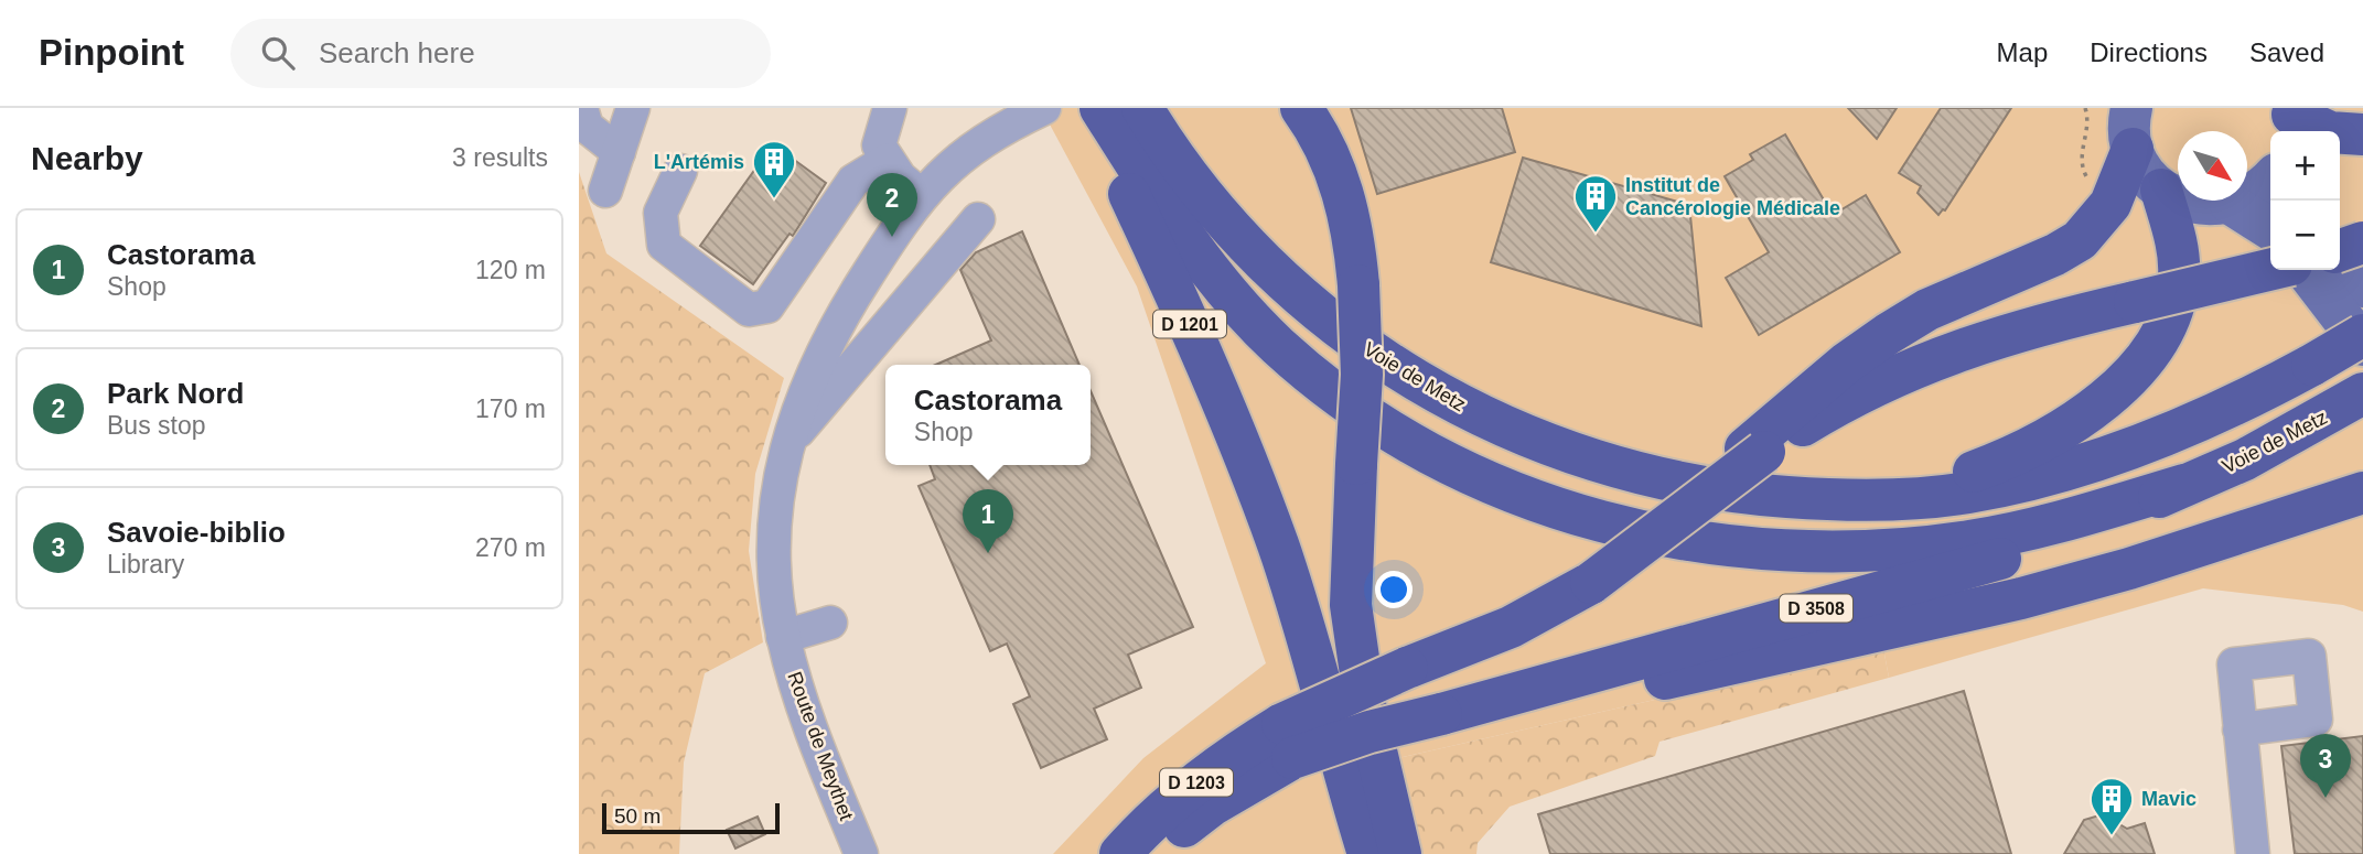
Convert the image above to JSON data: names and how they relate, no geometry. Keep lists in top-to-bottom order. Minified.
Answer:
{"streets":{"highway":["D 1201","Voie de Metz","D 3508","D 1203"],"street":["Route de Meythet"]},"crossings":[["Voie de Metz","D 3508"],["D 3508","D 1203"]],"places":{"building":["L'Artémis","Institut de Cancérologie Médicale","Mavic"]},"scale_bar":"50 m","north":"bottom right","page":{"header":"Pinpoint","search":"Search here","nav":["Map","Directions","Saved"],"heading":["Nearby","3 results"],"map_buttons":["+","−"],"pins":["2","1","3"],"list":[{"mark":"1","name":"Castorama","note":"Shop","value":"120 m"},{"mark":"2","name":"Park Nord","note":"Bus stop","value":"170 m"},{"mark":"3","name":"Savoie-biblio","note":"Library","value":"270 m"}],"popup":["Castorama","Shop"],"scale":"50 m"}}
